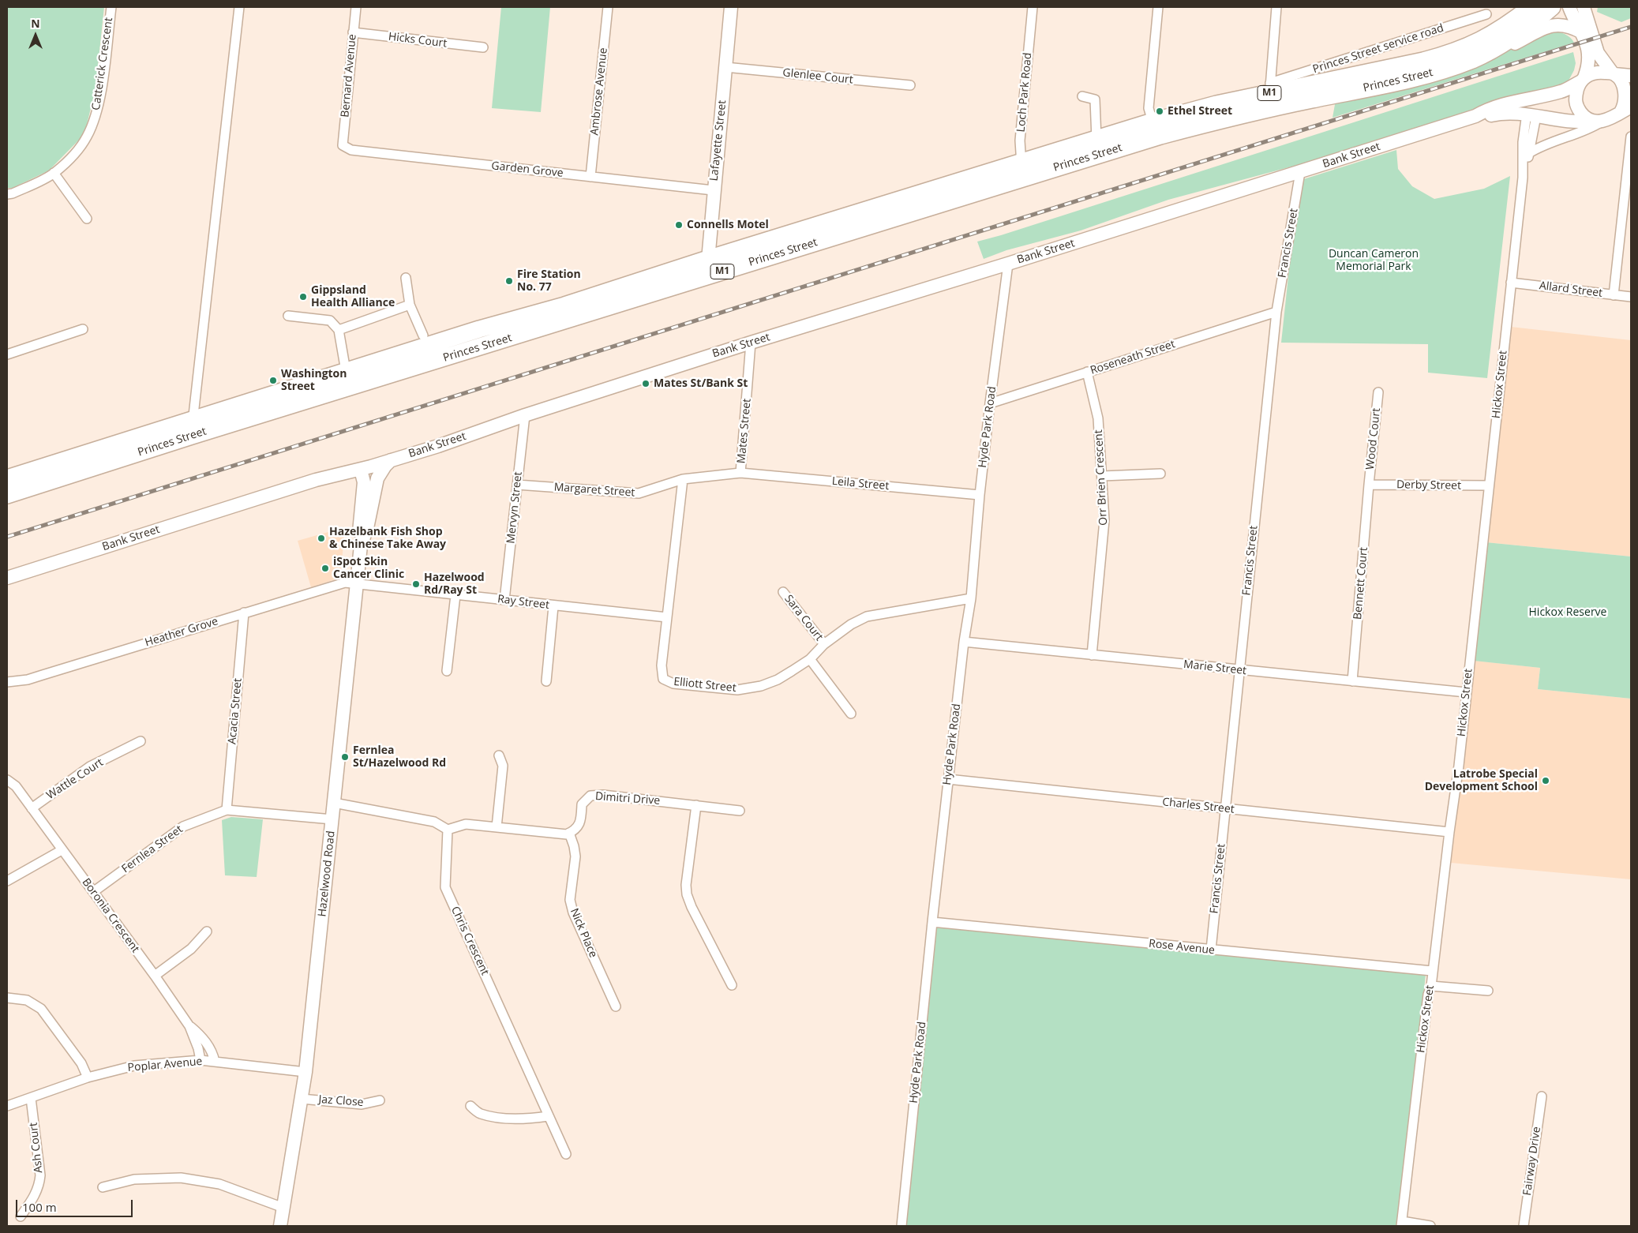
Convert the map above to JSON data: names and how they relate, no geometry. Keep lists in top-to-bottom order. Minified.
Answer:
{"streets":{"highway":["Princes Street","M1"],"main road":["Lafayette Street","Bank Street","Hickox Street","Hazelwood Road"],"street":["Hicks Court","Princes Street service road","Catterick Crescent","Bernard Avenue","Glenlee Court","Ambrose Avenue","Loch Park Road","Garden Grove","Francis Street","Allard Street","Roseneath Street","Hyde Park Road","Mates Street","Wood Court","Orr Brien Crescent","Leila Street","Derby Street","Margaret Street","Mervyn Street","Bennett Court","Ray Street","Sara Court","Heather Grove","Marie Street","Elliott Street","Acacia Street","Wattle Court","Dimitri Drive","Charles Street","Fernlea Street","Boronia Crescent","Nick Place","Chris Crescent","Rose Avenue","Poplar Avenue","Jaz Close","Ash Court","Fairway Drive"]},"crossings":[["Hicks Court","Bernard Avenue"],["Princes Street service road","Princes Street"],["Bernard Avenue","Garden Grove"],["Glenlee Court","Lafayette Street"],["Princes Street","Loch Park Road"],["Princes Street","Lafayette Street"],["Ambrose Avenue","Garden Grove"],["Lafayette Street","Garden Grove"],["Bank Street","Francis Street"],["Bank Street","Hickox Street"],["Bank Street","Hyde Park Road"],["Bank Street","Mates Street"],["Bank Street","Mervyn Street"],["Francis Street","Roseneath Street"],["Francis Street","Marie Street"],["Francis Street","Charles Street"],["Francis Street","Rose Avenue"],["Allard Street","Hickox Street"],["Roseneath Street","Hyde Park Road"],["Roseneath Street","Orr Brien Crescent"],["Hickox Street","Derby Street"],["Hickox Street","Marie Street"],["Hickox Street","Charles Street"],["Hickox Street","Rose Avenue"],["Hyde Park Road","Leila Street"],["Hyde Park Road","Marie Street"],["Hyde Park Road","Elliott Street"],["Hyde Park Road","Charles Street"],["Hyde Park Road","Rose Avenue"],["Mates Street","Leila Street"],["Mates Street","Margaret Street"],["Wood Court","Derby Street"],["Wood Court","Bennett Court"],["Orr Brien Crescent","Marie Street"],["Leila Street","Margaret Street"],["Derby Street","Bennett Court"],["Margaret Street","Mervyn Street"],["Margaret Street","Elliott Street"],["Mervyn Street","Ray Street"],["Bennett Court","Marie Street"],["Ray Street","Heather Grove"],["Ray Street","Elliott Street"],["Ray Street","Hazelwood Road"],["Sara Court","Elliott Street"],["Heather Grove","Acacia Street"],["Heather Grove","Hazelwood Road"],["Acacia Street","Fernlea Street"],["Wattle Court","Boronia Crescent"],["Dimitri Drive","Nick Place"],["Fernlea Street","Hazelwood Road"],["Fernlea Street","Boronia Crescent"],["Hazelwood Road","Poplar Avenue"],["Hazelwood Road","Jaz Close"],["Boronia Crescent","Poplar Avenue"],["Poplar Avenue","Ash Court"]],"parks":["Duncan Cameron Memorial Park","Hickox Reserve"],"places":["Ethel Street","Connells Motel","Fire Station No. 77","Gippsland Health Alliance","Washington Street","Mates St/Bank St","Hazelbank Fish Shop & Chinese Take Away","iSpot Skin Cancer Clinic","Hazelwood Rd/Ray St","Fernlea St/Hazelwood Rd","Latrobe Special Development School"],"scale_bar":"100 m","north":"top"}
